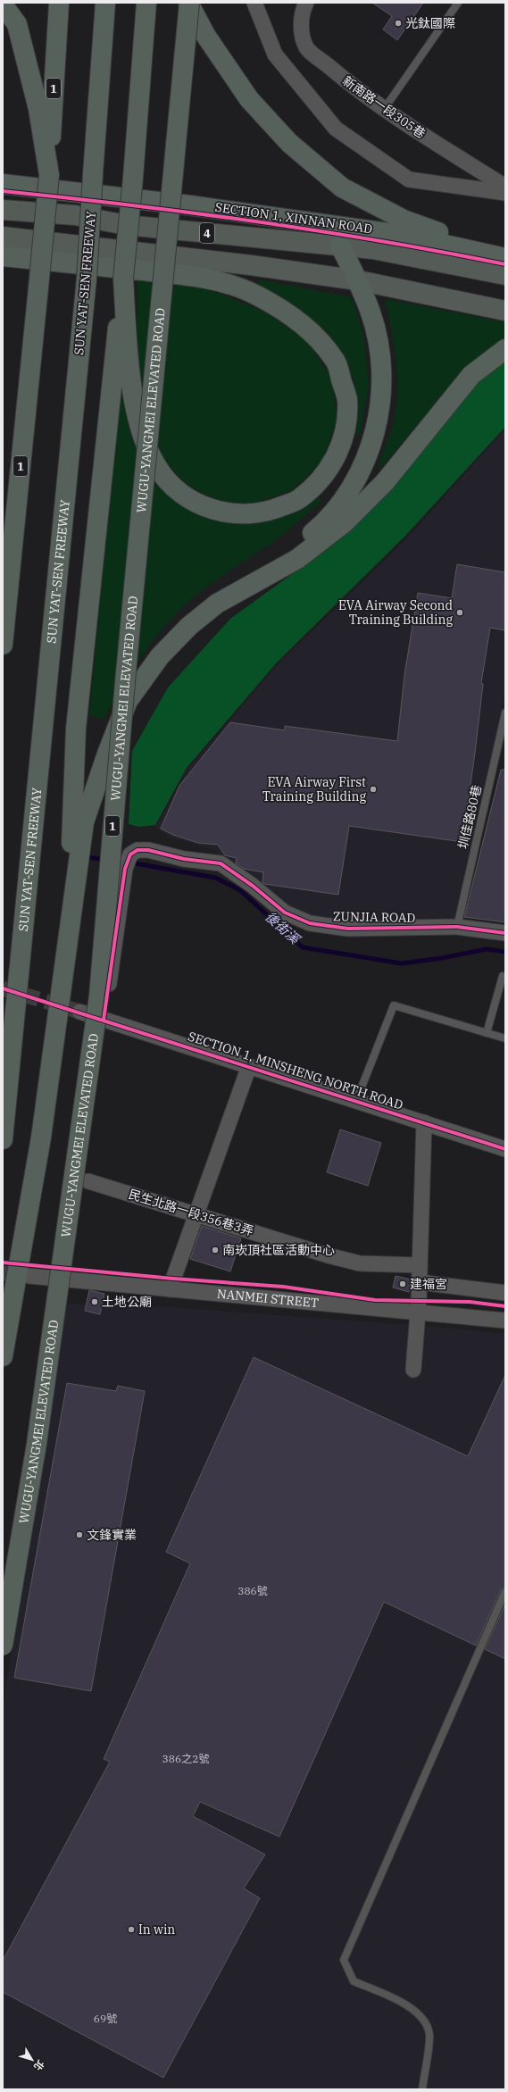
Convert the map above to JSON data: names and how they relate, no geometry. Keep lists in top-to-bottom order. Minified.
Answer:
{"streets":{"highway":["1","SUN YAT-SEN FREEWAY","WUGU-YANGMEI ELEVATED ROAD"],"main road":["SECTION 1, XINNAN ROAD","4"],"street":["新南路一段305巷","ZUNJIA ROAD","SECTION 1, MINSHENG NORTH ROAD","民生北路一段356巷3弄","NANMEI STREET"],"lane":["圳佳路80巷"]},"crossings":[["SECTION 1, XINNAN ROAD","4"],["圳佳路80巷","ZUNJIA ROAD"],["ZUNJIA ROAD","SECTION 1, MINSHENG NORTH ROAD"]],"water":["後街溪"],"places":["光鈦國際","EVA Airway Second Training Building","EVA Airway First Training Building","南崁頂社區活動中心","建福宮","土地公廟","文鋒實業","In win"],"house_numbers":["386號","386之2號","69號"],"north":"bottom right"}
